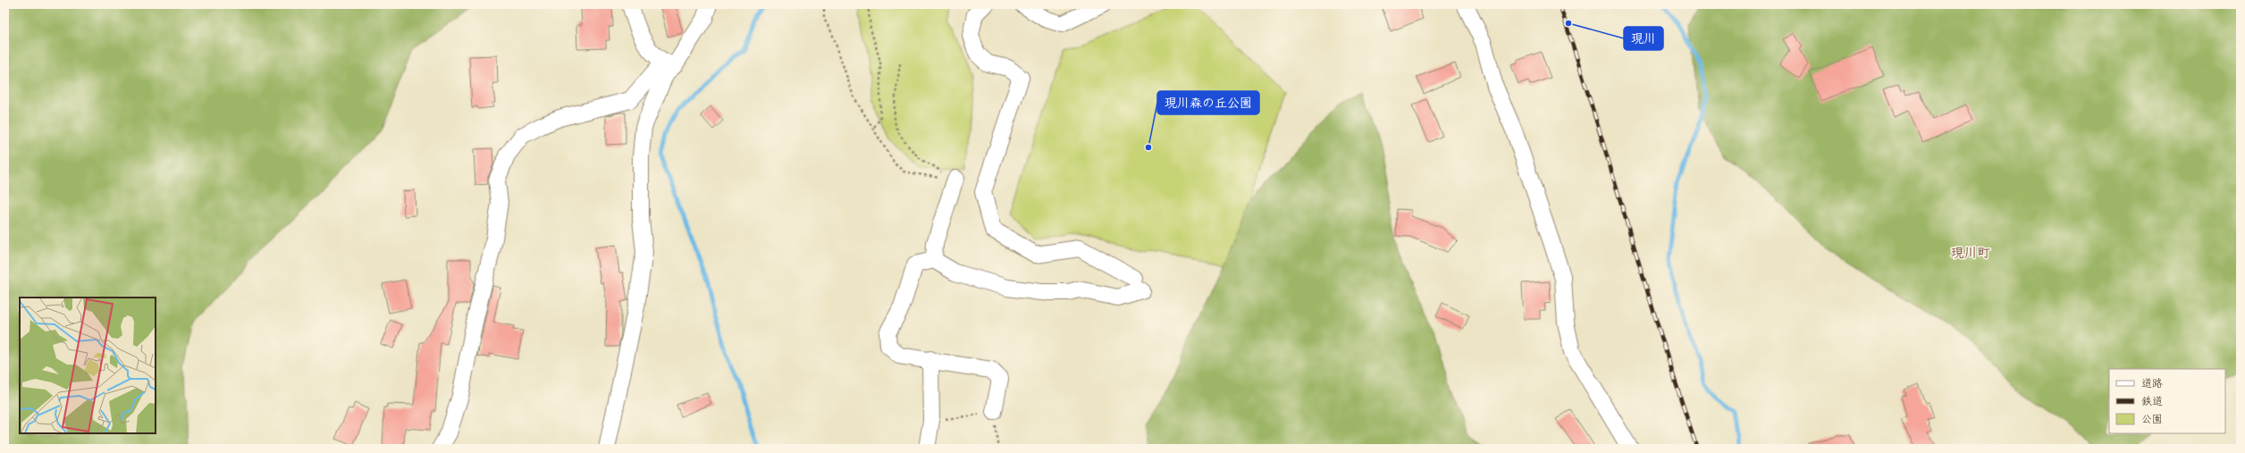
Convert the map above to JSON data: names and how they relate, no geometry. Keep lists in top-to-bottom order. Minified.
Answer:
{"districts":["現川町"],"places":["現川","現川森の丘公園"],"legend":["道路","鉄道","公園"]}
